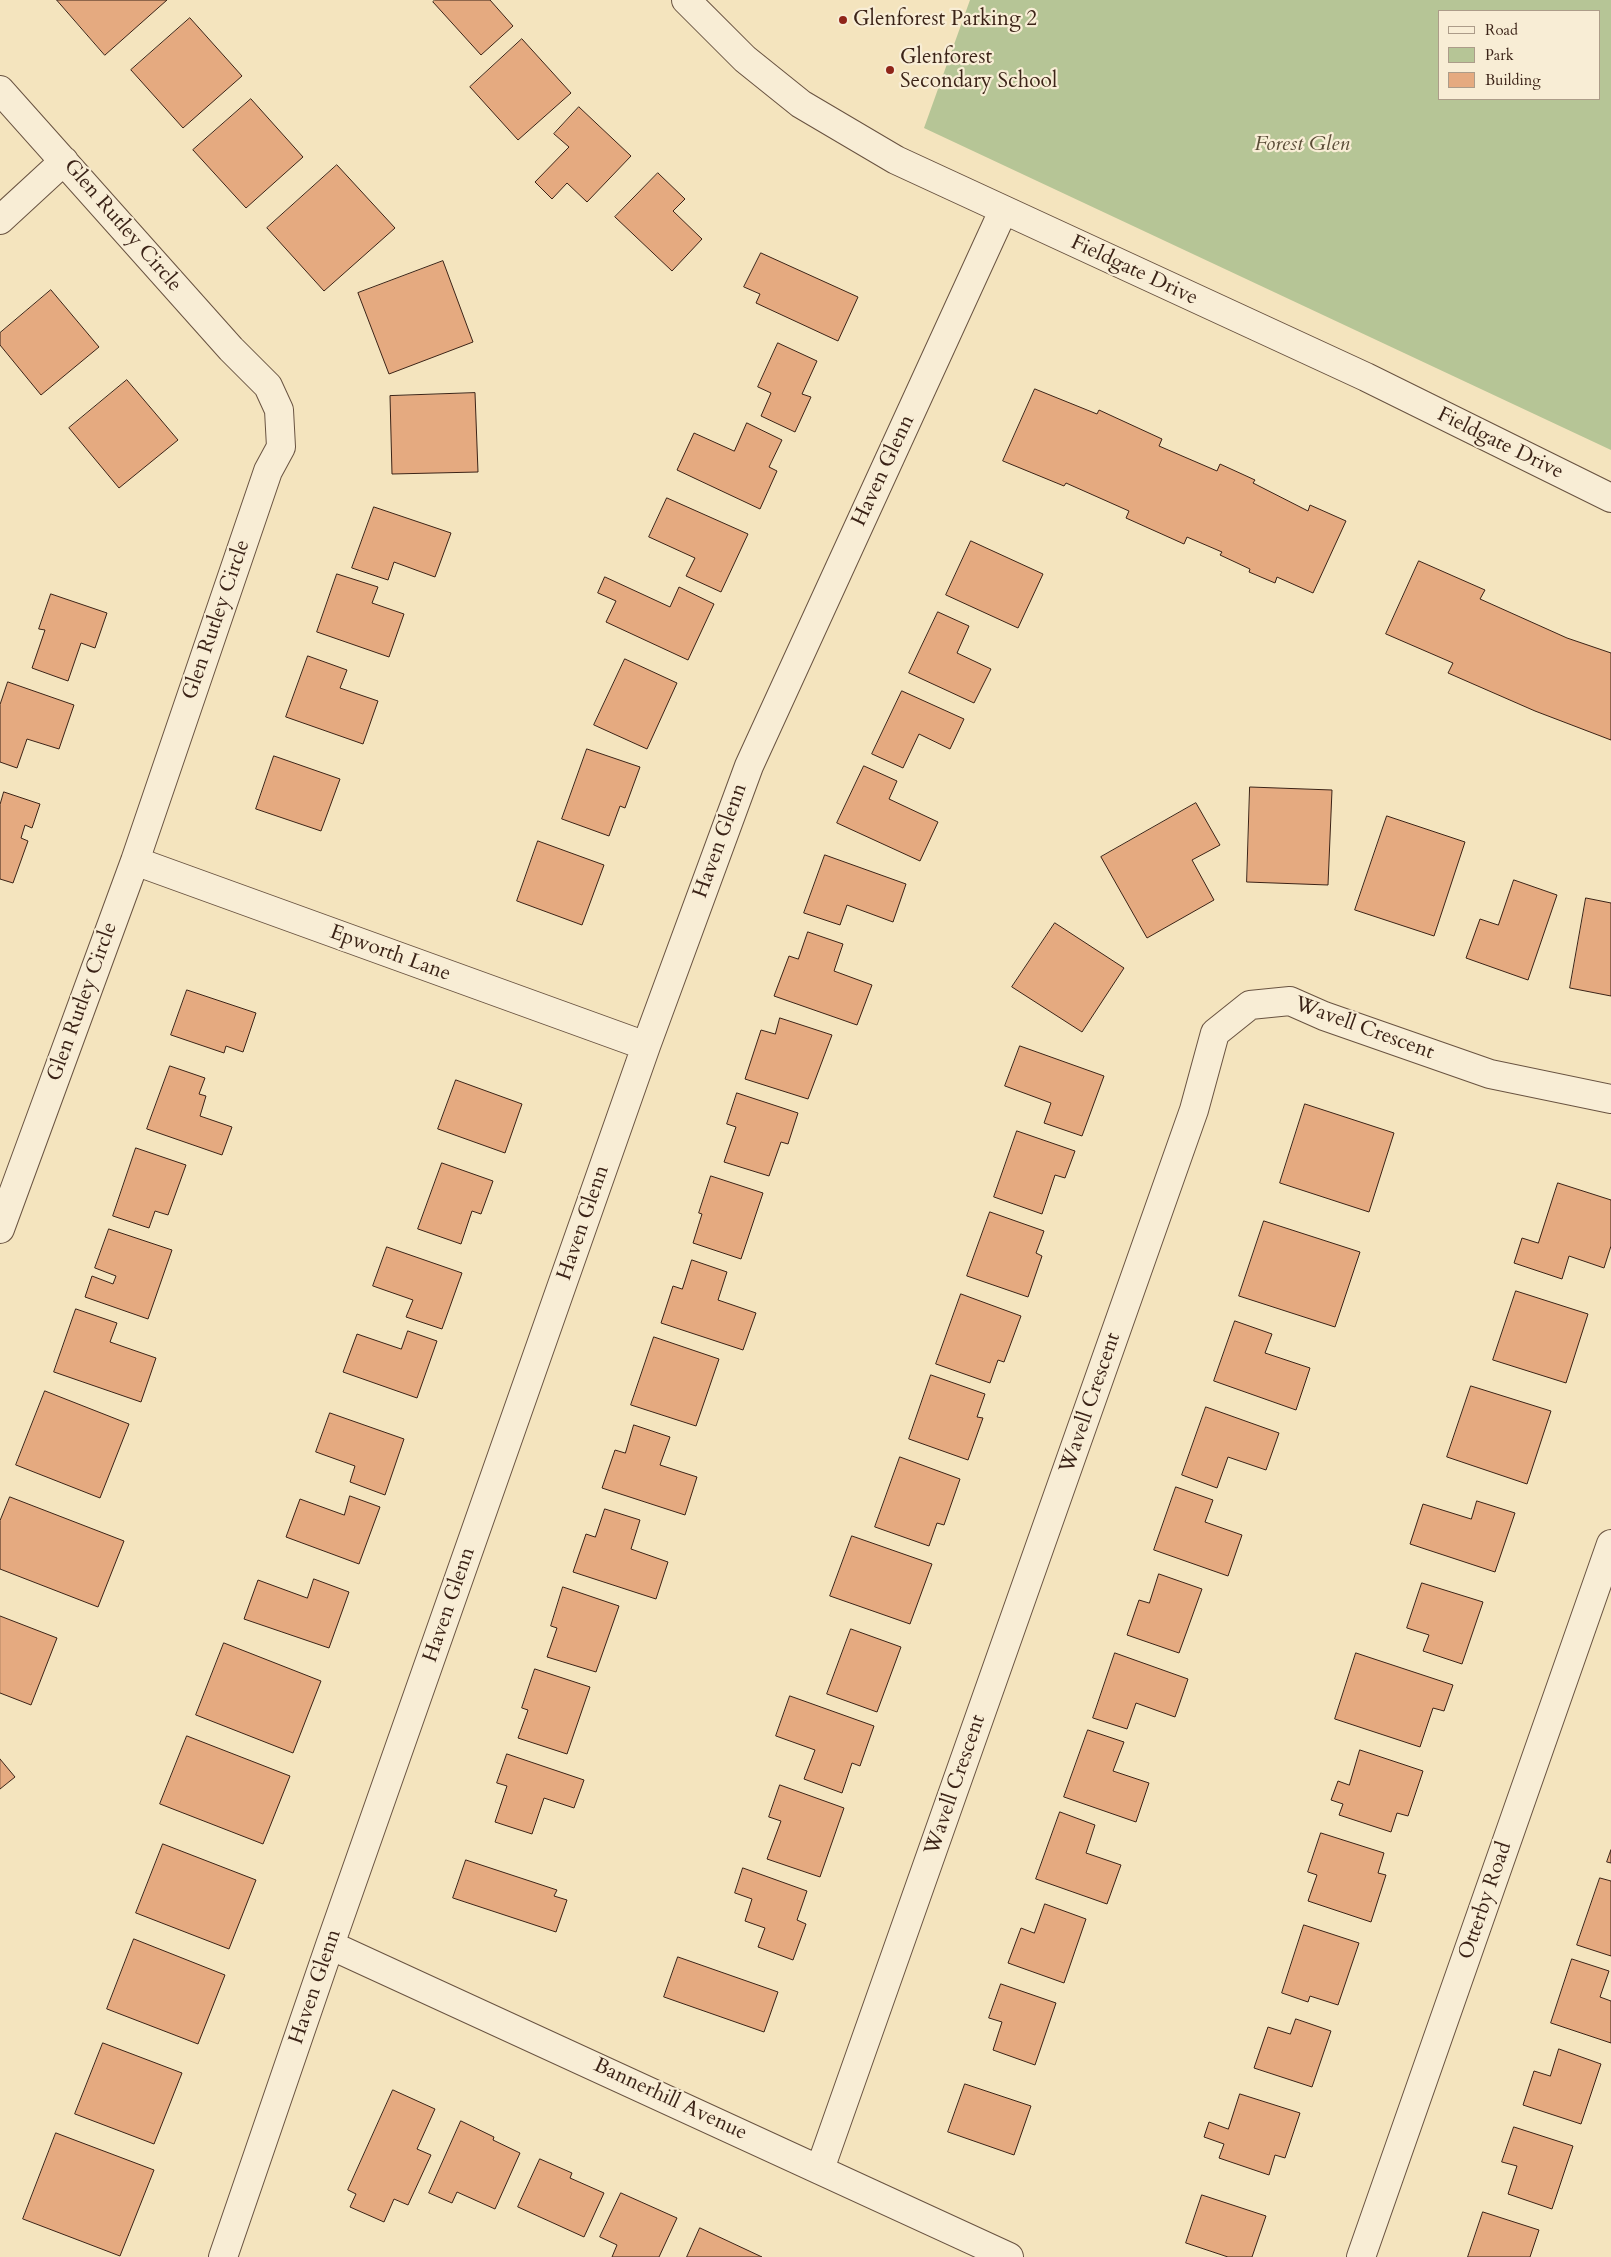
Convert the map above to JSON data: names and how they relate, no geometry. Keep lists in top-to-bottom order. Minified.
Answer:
{"streets":{"street":["Glen Rutley Circle","Fieldgate Drive","Haven Glenn","Epworth Lane","Wavell Crescent","Otterby Road","Bannerhill Avenue"]},"crossings":[["Glen Rutley Circle","Epworth Lane"],["Fieldgate Drive","Haven Glenn"],["Haven Glenn","Epworth Lane"],["Haven Glenn","Bannerhill Avenue"],["Wavell Crescent","Bannerhill Avenue"]],"parks":["Forest Glen"],"places":["Glenforest Parking 2","Glenforest Secondary School"],"legend":["Road","Park","Building"]}
